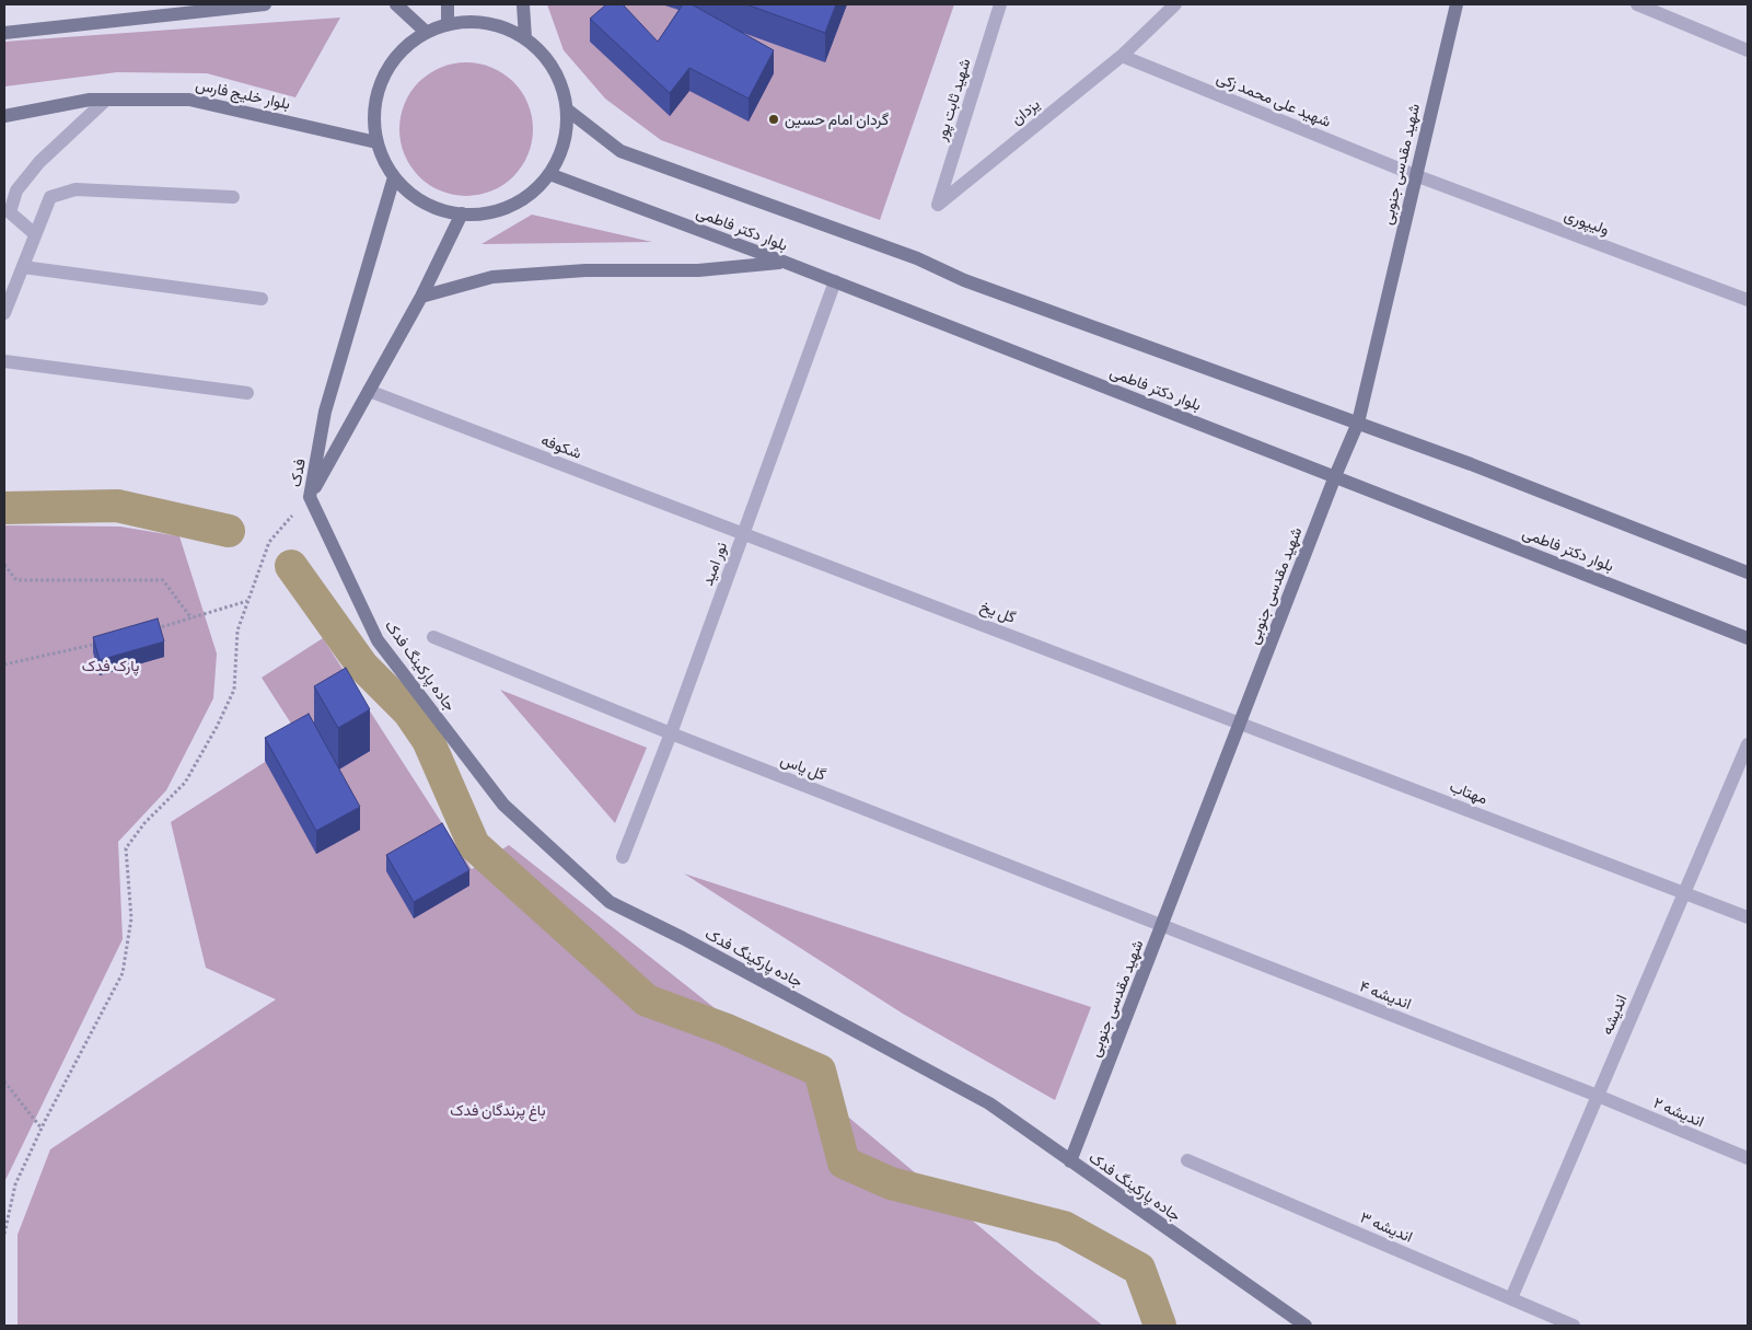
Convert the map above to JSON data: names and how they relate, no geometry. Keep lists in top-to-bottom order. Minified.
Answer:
{"streets":{"street":["بلوار خلیج فارس","شهید ثابت پور","شهید علی محمد زکی","یزدان","شهید مقدسی جنوبی","ولیپوری","بلوار دکتر فاطمی","شکوفه","فدک","نور امید","گل یخ","جاده پارکینگ فدک","گل یاس","مهتاب","اندیشه ۴","اندیشه","اندیشه ۲","اندیشه ۳"]},"crossings":[["بلوار خلیج فارس","بلوار دکتر فاطمی"],["بلوار خلیج فارس","فدک"],["شهید ثابت پور","یزدان"],["شهید علی محمد زکی","یزدان"],["شهید علی محمد زکی","شهید مقدسی جنوبی"],["شهید علی محمد زکی","ولیپوری"],["شهید مقدسی جنوبی","ولیپوری"],["شهید مقدسی جنوبی","بلوار دکتر فاطمی"],["شهید مقدسی جنوبی","گل یخ"],["شهید مقدسی جنوبی","جاده پارکینگ فدک"],["شهید مقدسی جنوبی","گل یاس"],["شهید مقدسی جنوبی","مهتاب"],["شهید مقدسی جنوبی","اندیشه ۴"],["بلوار دکتر فاطمی","فدک"],["بلوار دکتر فاطمی","نور امید"],["شکوفه","فدک"],["شکوفه","نور امید"],["شکوفه","گل یخ"],["فدک","جاده پارکینگ فدک"],["نور امید","گل یخ"],["نور امید","گل یاس"],["گل یخ","مهتاب"],["گل یاس","اندیشه ۴"],["مهتاب","اندیشه"],["اندیشه ۴","اندیشه"],["اندیشه ۴","اندیشه ۲"],["اندیشه","اندیشه ۲"],["اندیشه","اندیشه ۳"]],"parks":["پارک فدک","باغ پرندگان فدک"],"places":["گردان امام حسین"]}
